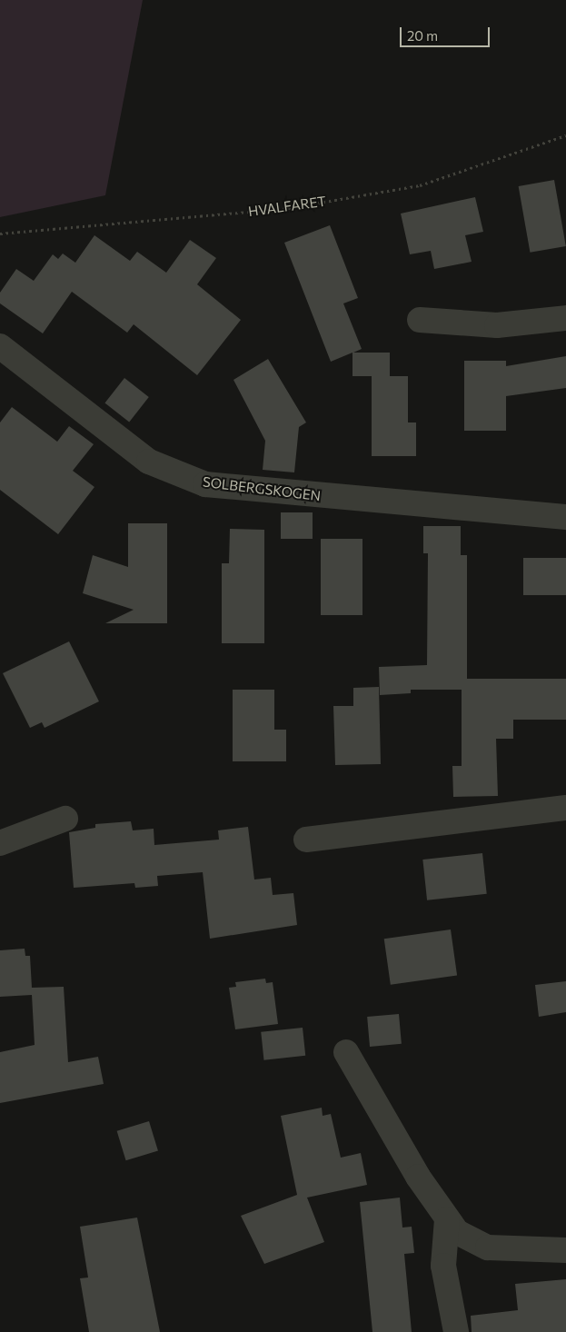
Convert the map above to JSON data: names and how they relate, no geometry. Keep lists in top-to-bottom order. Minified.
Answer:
{"streets":{"street":["SOLBERGSKOGEN"],"path":["HVALFARET"]},"scale_bar":"20 m"}
